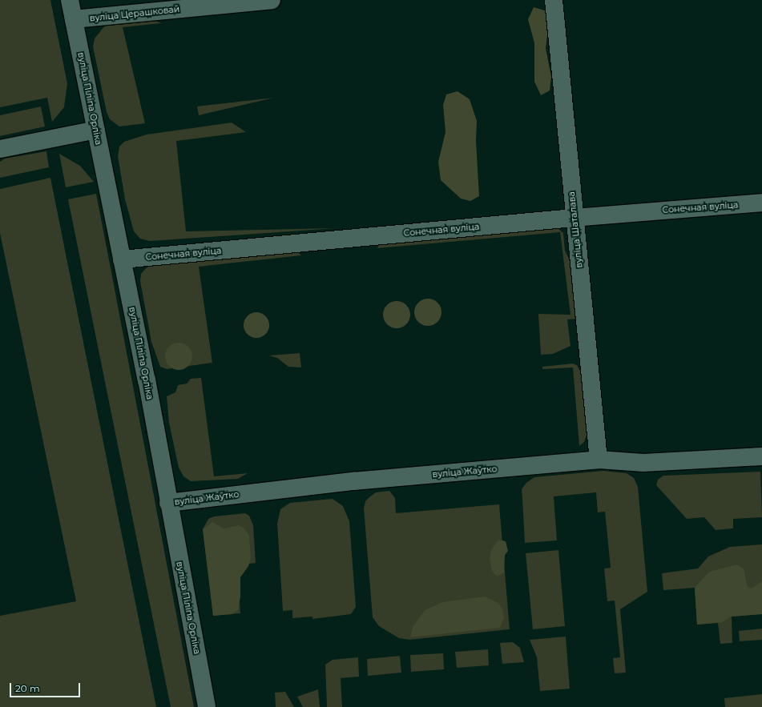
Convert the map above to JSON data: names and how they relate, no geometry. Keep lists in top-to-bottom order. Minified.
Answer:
{"streets":{"street":["вуліца Церашковай","вуліца Піліпа Орліка","Сонечная вуліца","вуліца Шаталава","вуліца Жаўтко"]},"crossings":[["вуліца Церашковай","вуліца Піліпа Орліка"],["вуліца Піліпа Орліка","Сонечная вуліца"],["вуліца Піліпа Орліка","вуліца Жаўтко"],["Сонечная вуліца","вуліца Шаталава"],["вуліца Шаталава","вуліца Жаўтко"]],"scale_bar":"20 m"}
